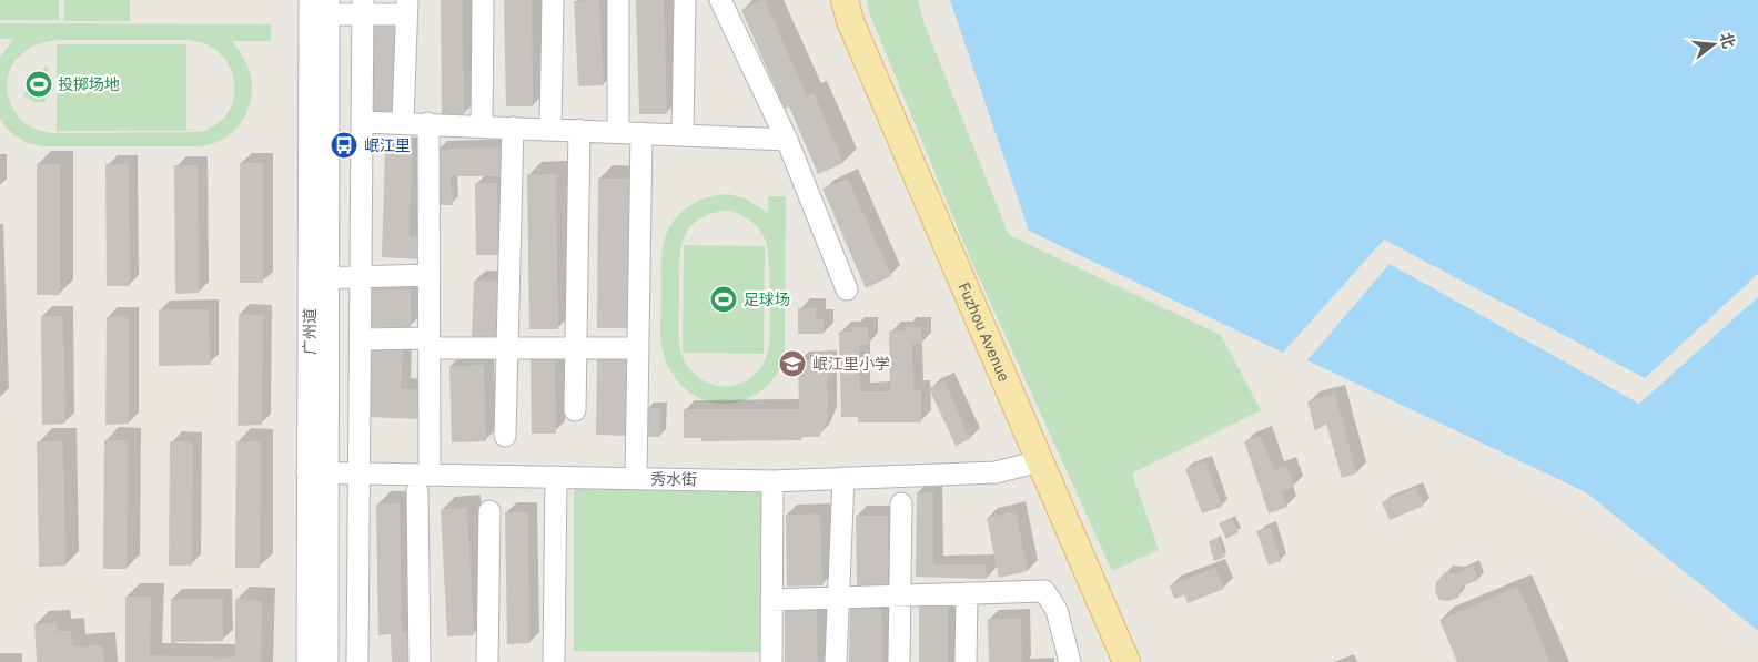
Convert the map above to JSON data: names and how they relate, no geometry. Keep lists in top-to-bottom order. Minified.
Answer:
{"streets":{"main road":["Fuzhou Avenue"],"street":["广州道","秀水街"]},"crossings":[["广州道","秀水街"],["Fuzhou Avenue","秀水街"]],"places":{"sports":["投掷场地","足球场"],"bus stop":["岷江里"],"school or university":["岷江里小学"]},"north":"right"}
